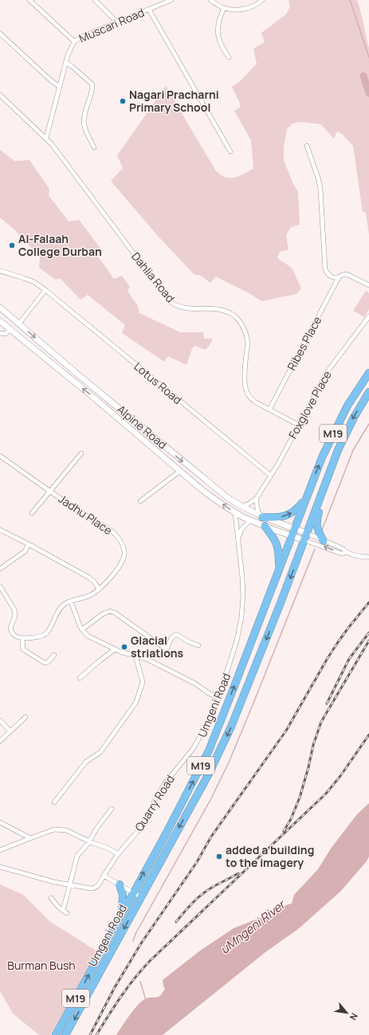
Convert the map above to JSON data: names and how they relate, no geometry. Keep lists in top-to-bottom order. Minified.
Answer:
{"streets":{"highway":["M19","Umgeni Road"],"main road":["Alpine Road"],"street":["Muscari Road","Dahlia Road","Ribes Place","Lotus Road","Foxglove Place","Jadhu Place","Quarry Road"]},"crossings":[["Muscari Road","Dahlia Road"],["Dahlia Road","Ribes Place"],["Dahlia Road","Foxglove Place"],["Lotus Road","Foxglove Place"],["Foxglove Place","Alpine Road"],["Alpine Road","Umgeni Road"],["Alpine Road","Quarry Road"]],"water":["uMngeni River"],"parks":["Burman Bush"],"places":["Nagari Pracharni Primary School","Al-Falaah College Durban","Glacial striations","added a building to the imagery"],"north":"bottom right"}
